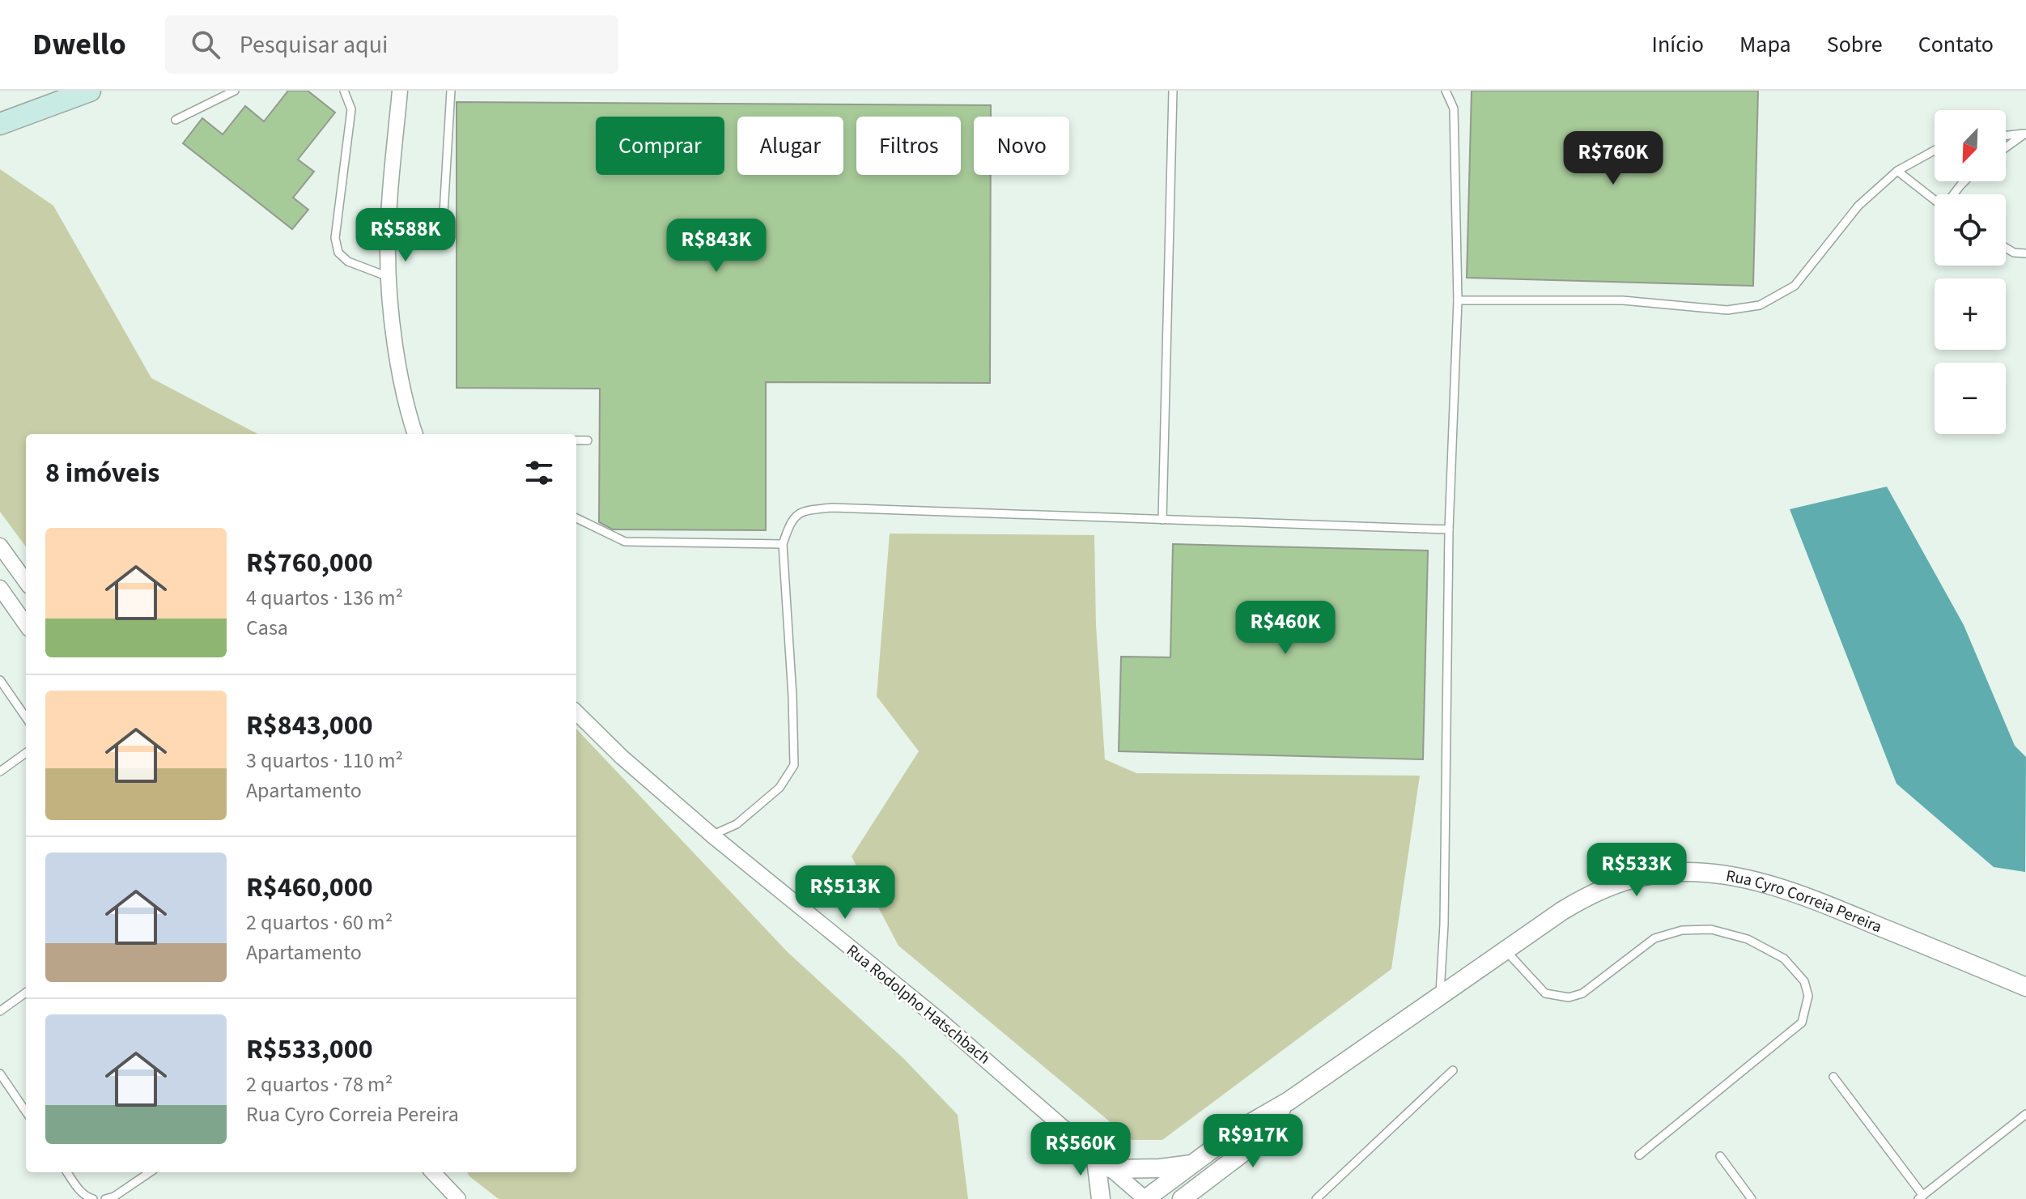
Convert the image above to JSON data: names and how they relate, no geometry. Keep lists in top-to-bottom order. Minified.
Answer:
{"streets":{"street":["Rua Cyro Correia Pereira","Rua Rodolpho Hatschbach"]},"crossings":[["Rua Cyro Correia Pereira","Rua Rodolpho Hatschbach"]],"north":"bottom left","page":{"header":"Dwello","search":"Pesquisar aqui","nav":["Início","Mapa","Sobre","Contato"],"map_buttons":["+","−"],"chip":["Comprar","Alugar","Filtros","Novo"],"price":["R$760K","R$588K","R$843K","R$460K","R$533K","R$513K","R$917K","R$560K"],"heading":"8 imóveis","list":[{"name":"R$760,000","note":"4 quartos · 136 m² · Casa"},{"name":"R$843,000","note":"3 quartos · 110 m² · Apartamento"},{"name":"R$460,000","note":"2 quartos · 60 m² · Apartamento"},{"name":"R$533,000","note":"2 quartos · 78 m² · Rua Cyro Correia Pereira"}]}}
